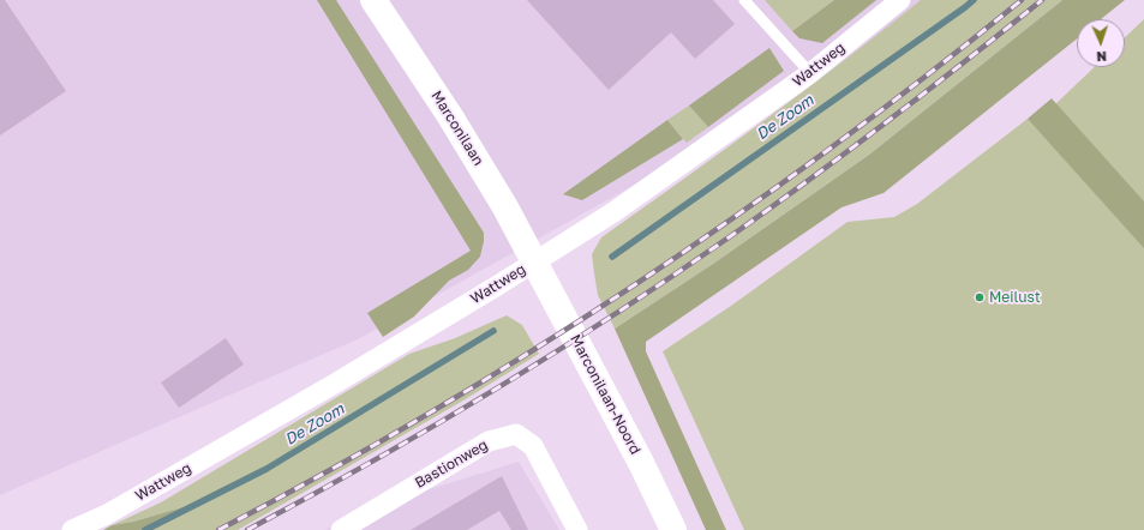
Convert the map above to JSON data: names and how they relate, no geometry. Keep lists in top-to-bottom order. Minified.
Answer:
{"streets":{"street":["Wattweg","Marconilaan","Marconilaan-Noord","Bastionweg"]},"crossings":[["Wattweg","Marconilaan"],["Wattweg","Marconilaan-Noord"],["Marconilaan","Marconilaan-Noord"]],"water":["De Zoom"],"places":["Meilust"],"north":"bottom"}
